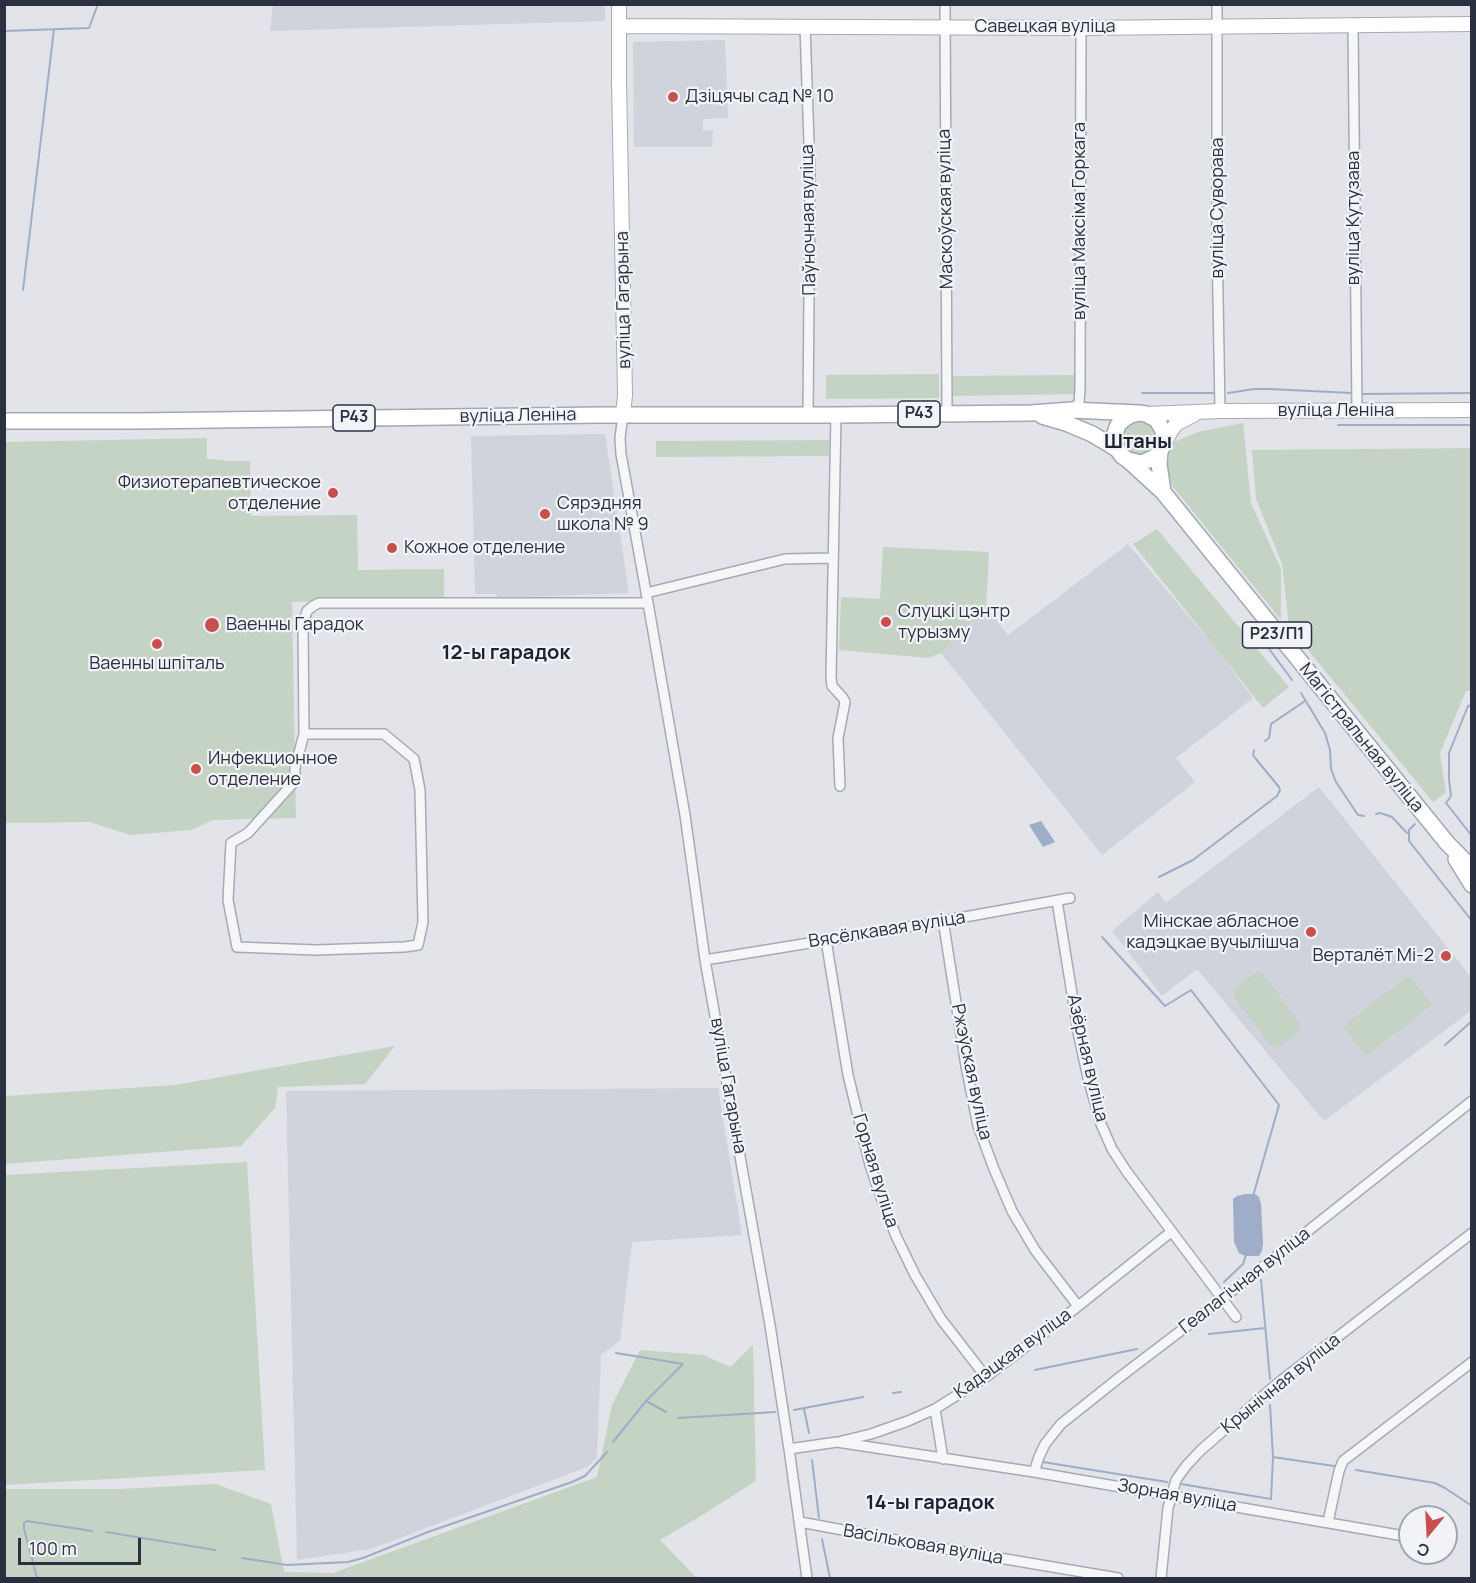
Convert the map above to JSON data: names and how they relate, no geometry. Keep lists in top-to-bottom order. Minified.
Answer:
{"streets":{"main road":["вуліца Леніна","Р43","Р23/П1","Магістральная вуліца"],"street":["Савецкая вуліца","вуліца Суворава","Маскоўская вуліца","вуліца Кутузава","Паўночная вуліца","вуліца Максіма Горкага","вуліца Гагарына","Вясёлкавая вуліца","Азёрная вуліца","Ржэўская вуліца","Горная вуліца","Геалагічная вуліца","Кадэцкая вуліца","Крынічная вуліца","Зорная вуліца","Васільковая вуліца"]},"crossings":[["Савецкая вуліца","вуліца Суворава"],["Савецкая вуліца","Маскоўская вуліца"],["Савецкая вуліца","вуліца Кутузава"],["Савецкая вуліца","Паўночная вуліца"],["Савецкая вуліца","вуліца Максіма Горкага"],["Савецкая вуліца","вуліца Гагарына"],["вуліца Суворава","вуліца Леніна"],["Маскоўская вуліца","вуліца Леніна"],["вуліца Кутузава","вуліца Леніна"],["Паўночная вуліца","вуліца Леніна"],["вуліца Максіма Горкага","вуліца Леніна"],["вуліца Гагарына","вуліца Леніна"],["вуліца Гагарына","Вясёлкавая вуліца"],["вуліца Гагарына","Зорная вуліца"],["вуліца Гагарына","Васільковая вуліца"],["вуліца Леніна","Магістральная вуліца"],["Вясёлкавая вуліца","Азёрная вуліца"],["Вясёлкавая вуліца","Ржэўская вуліца"],["Вясёлкавая вуліца","Горная вуліца"],["Азёрная вуліца","Геалагічная вуліца"],["Азёрная вуліца","Кадэцкая вуліца"],["Ржэўская вуліца","Кадэцкая вуліца"],["Горная вуліца","Кадэцкая вуліца"],["Геалагічная вуліца","Зорная вуліца"],["Кадэцкая вуліца","Зорная вуліца"],["Крынічная вуліца","Зорная вуліца"]],"districts":["Штаны","12-ы гарадок","14-ы гарадок"],"places":["Дзіцячы сад № 10","Физиотерапевтическое отделение","Сярэдняя школа № 9","Кожное отделение","Слуцкі цэнтр турызму","Ваенны Гарадок","Ваенны шпіталь","Инфекционное отделение","Мінскае абласное кадэцкае вучылішча","Верталёт Мі-2"],"scale_bar":"100 m","north":"bottom"}
